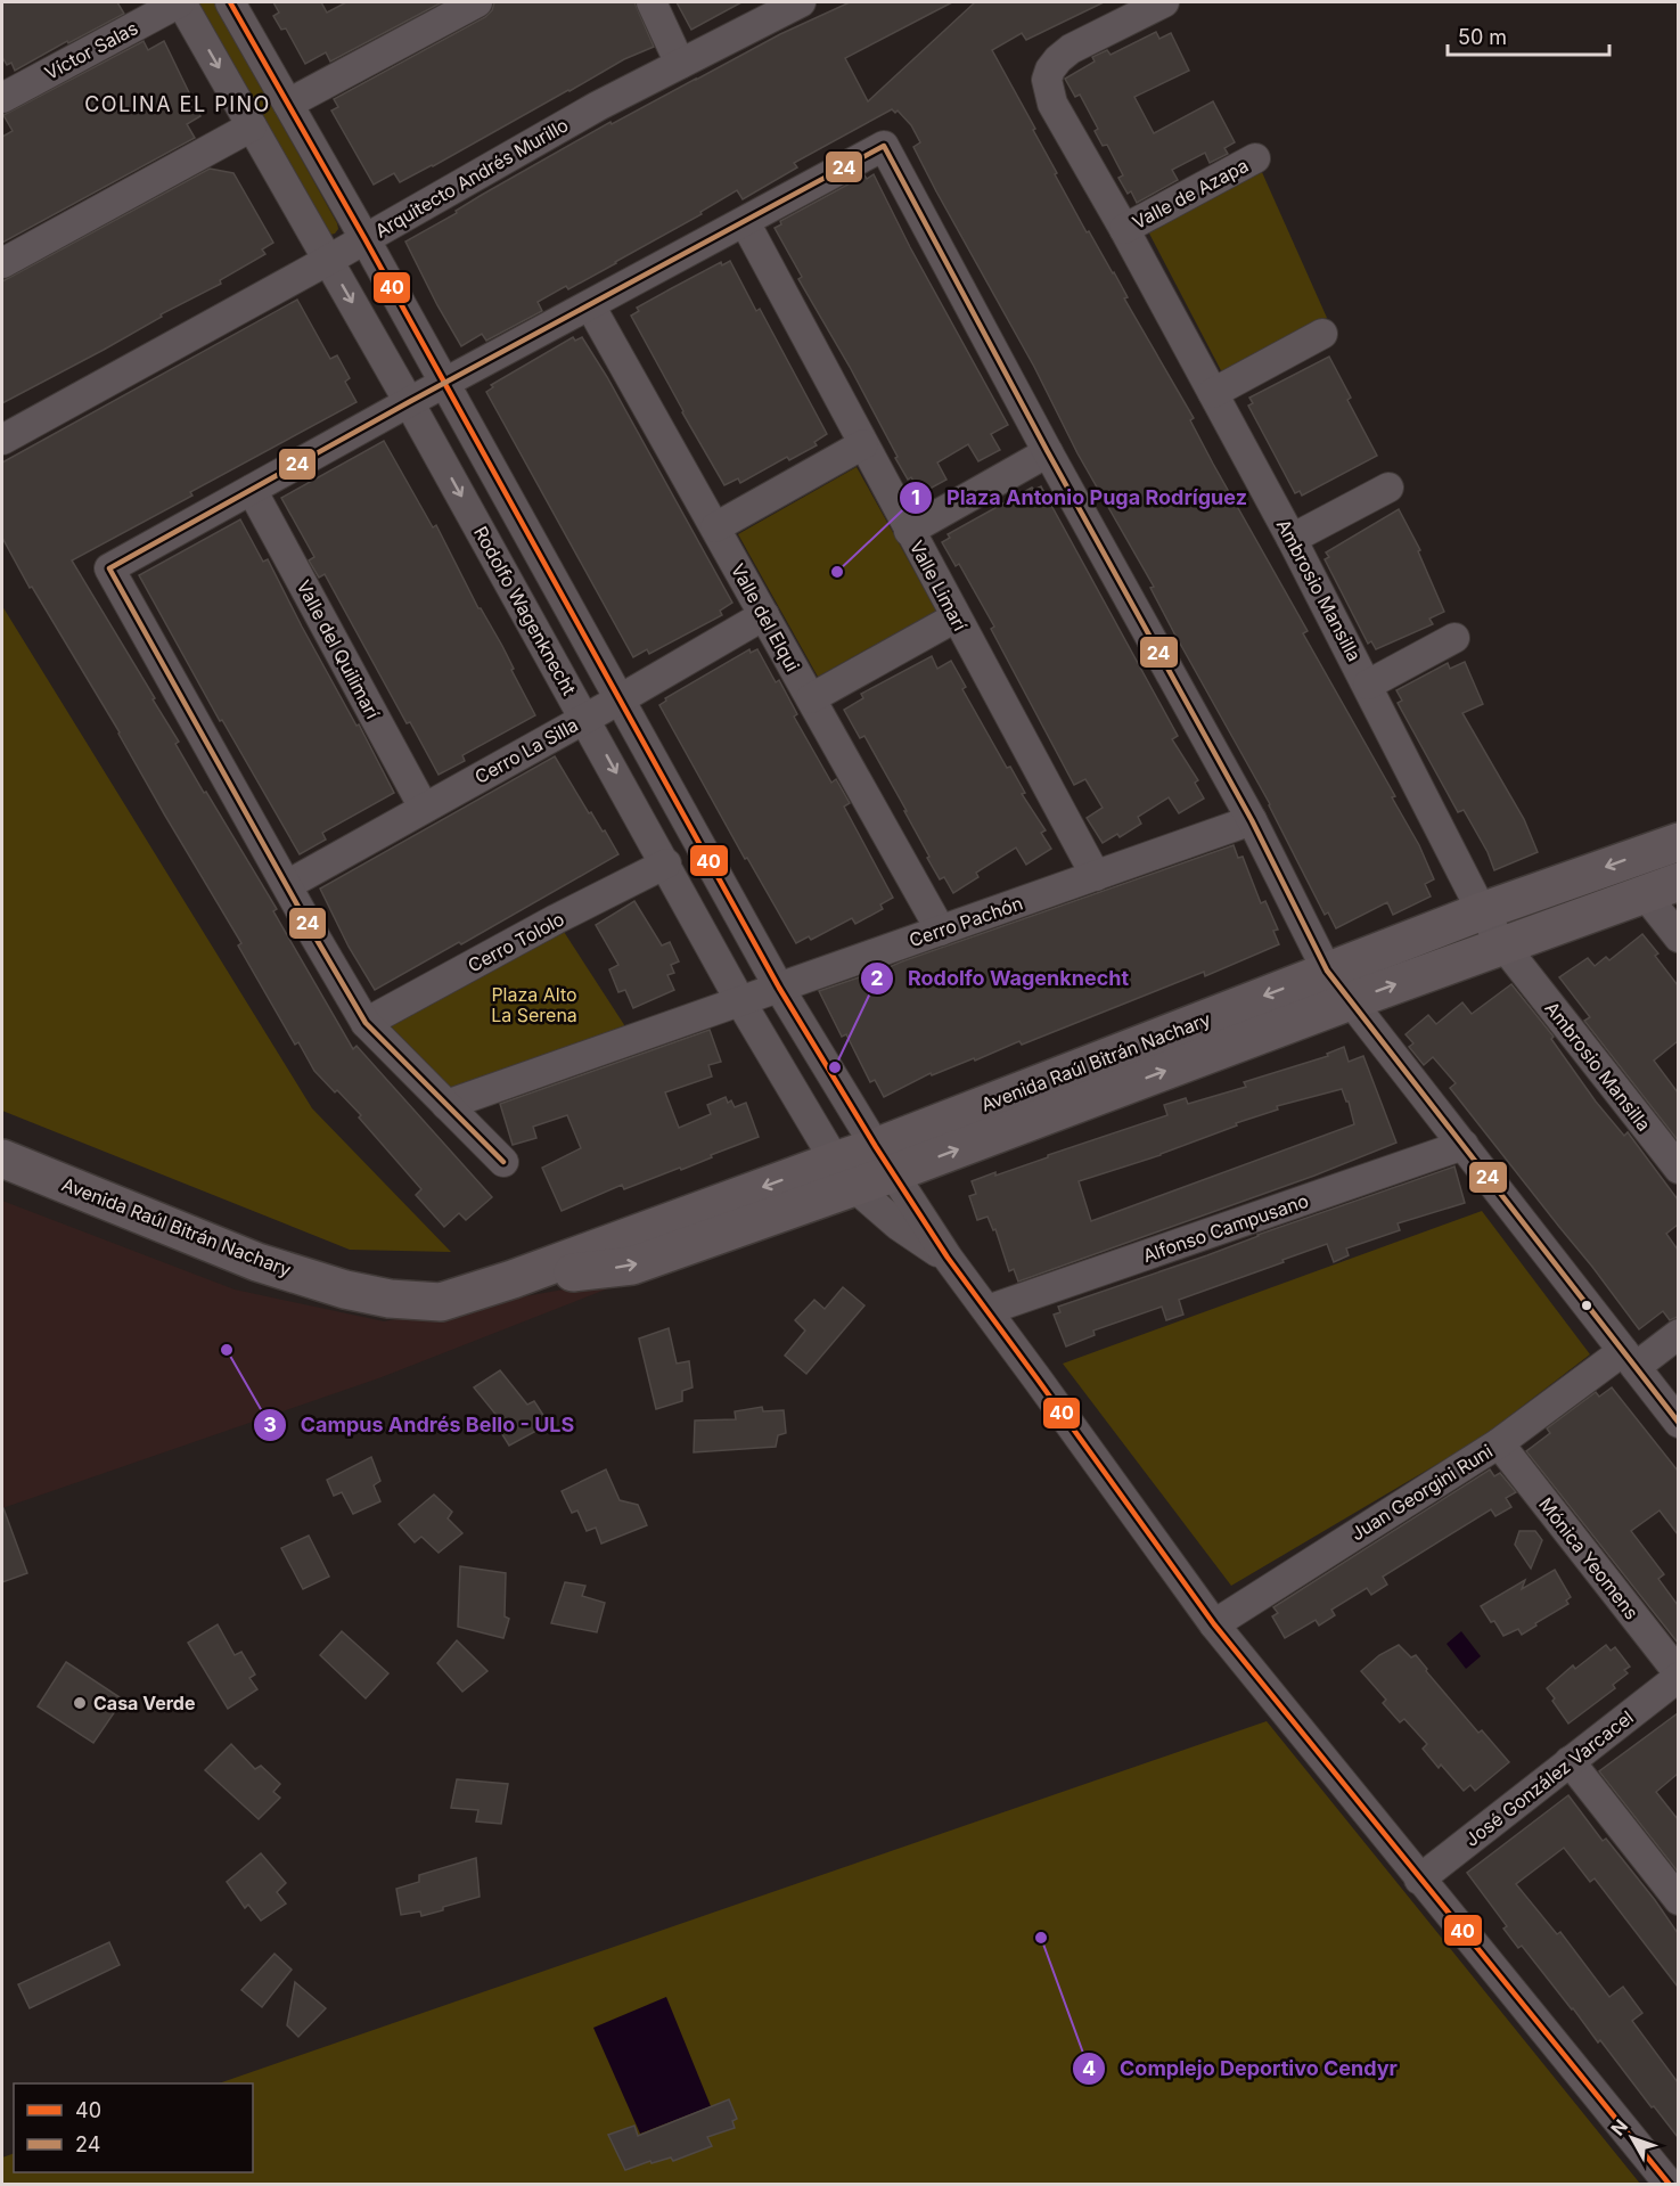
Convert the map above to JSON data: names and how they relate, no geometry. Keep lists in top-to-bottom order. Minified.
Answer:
{"streets":{"main road":["Avenida Raúl Bitrán Nachary"],"street":["Víctor Salas","Arquitecto Andrés Murillo","Valle de Azapa","Valle Limarí","Ambrosio Mansilla","Rodolfo Wagenknecht","Valle del Elqui","Valle del Quilimarí","Cerro La Silla","Cerro Pachón","Cerro Tololo","Alfonso Campusano","Juan Georgini Runi","Mónica Yeomens","José González Varcacel"]},"crossings":[["Víctor Salas","Rodolfo Wagenknecht"],["Arquitecto Andrés Murillo","Rodolfo Wagenknecht"],["Valle de Azapa","Ambrosio Mansilla"],["Valle Limarí","Cerro Pachón"],["Ambrosio Mansilla","Avenida Raúl Bitrán Nachary"],["Rodolfo Wagenknecht","Cerro La Silla"],["Rodolfo Wagenknecht","Cerro Pachón"],["Rodolfo Wagenknecht","Cerro Tololo"],["Rodolfo Wagenknecht","Avenida Raúl Bitrán Nachary"],["Rodolfo Wagenknecht","Alfonso Campusano"],["Rodolfo Wagenknecht","Juan Georgini Runi"],["Rodolfo Wagenknecht","José González Varcacel"],["Valle del Elqui","Cerro La Silla"],["Valle del Elqui","Cerro Pachón"],["Valle del Quilimarí","Cerro La Silla"],["Juan Georgini Runi","Mónica Yeomens"],["Mónica Yeomens","José González Varcacel"]],"districts":["COLINA EL PINO"],"parks":["Plaza Alto La Serena"],"places":["Plaza Antonio Puga Rodríguez","Rodolfo Wagenknecht","Campus Andrés Bello - ULS","Casa Verde","Complejo Deportivo Cendyr"],"lines":["transit line 40","transit line 24"],"legend":["40","24"],"scale_bar":"50 m","north":"top left"}
